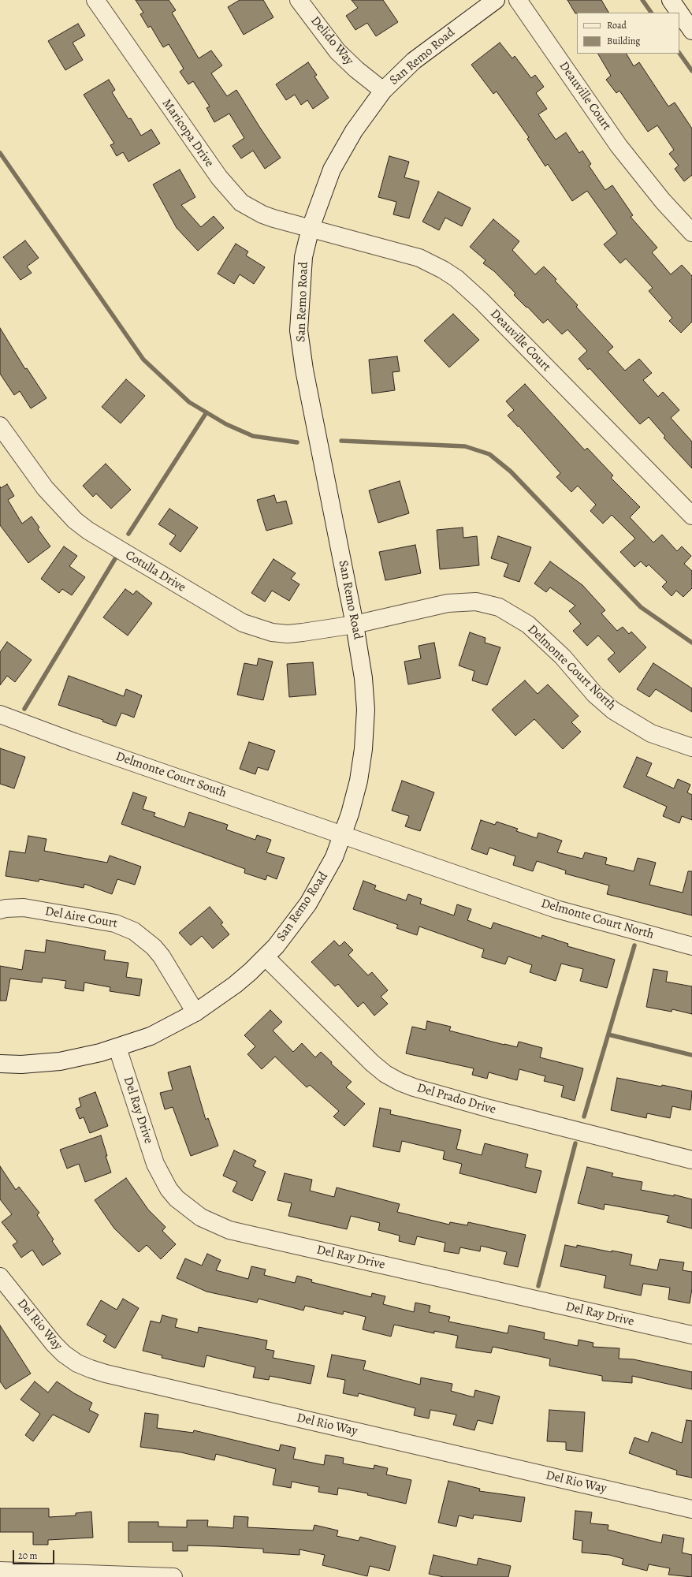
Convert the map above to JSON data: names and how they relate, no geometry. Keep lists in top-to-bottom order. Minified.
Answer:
{"streets":{"street":["Delido Way","San Remo Road","Deauville Court","Maricopa Drive","Cotulla Drive","Delmonte Court North","Delmonte Court South","Del Aire Court","Del Prado Drive","Del Ray Drive","Del Rio Way"]},"crossings":[["Delido Way","San Remo Road"],["San Remo Road","Deauville Court"],["San Remo Road","Maricopa Drive"],["San Remo Road","Cotulla Drive"],["San Remo Road","Delmonte Court North"],["San Remo Road","Delmonte Court South"],["San Remo Road","Del Aire Court"],["San Remo Road","Del Prado Drive"],["San Remo Road","Del Ray Drive"],["Deauville Court","Maricopa Drive"],["Cotulla Drive","Delmonte Court North"],["Delmonte Court North","Delmonte Court South"]],"legend":["Road","Building"],"scale_bar":"20 m"}
